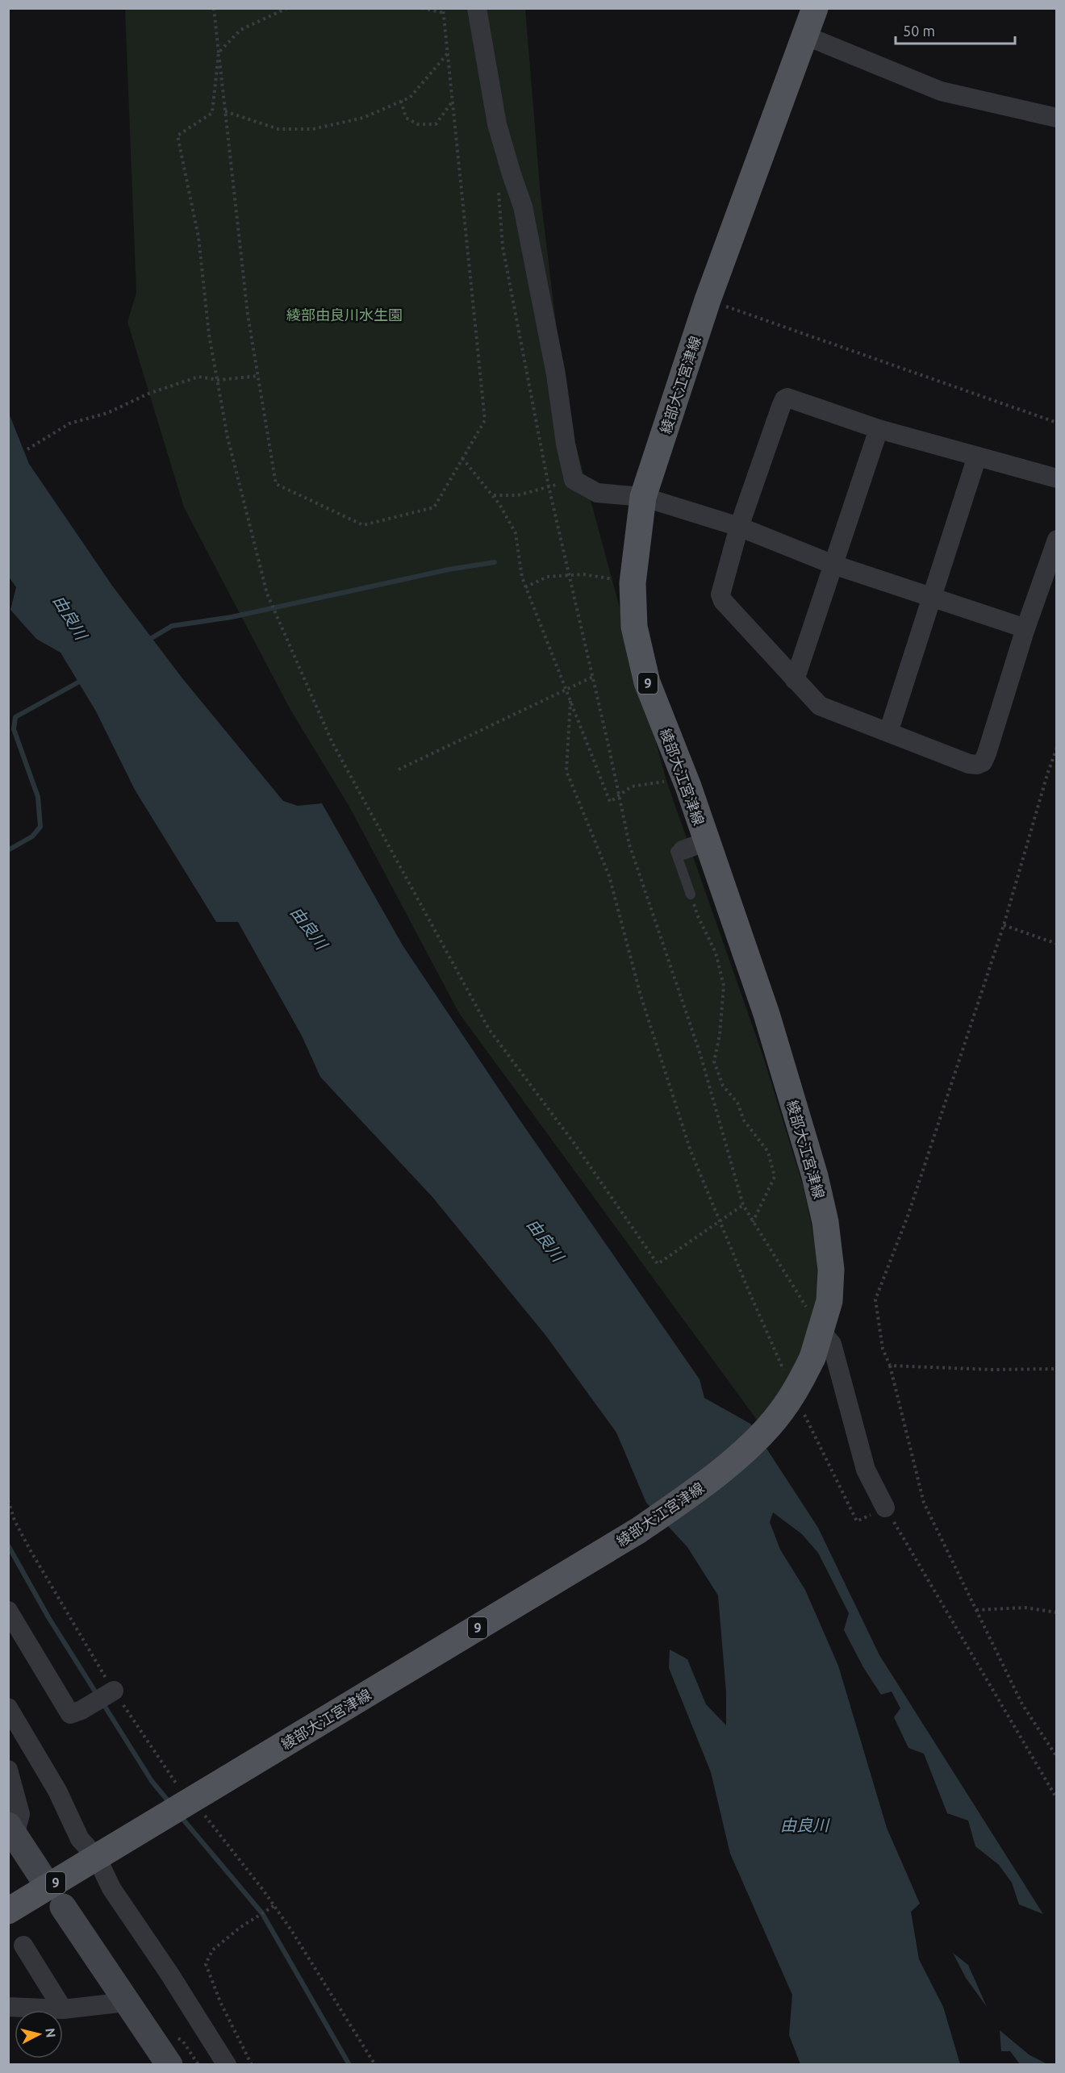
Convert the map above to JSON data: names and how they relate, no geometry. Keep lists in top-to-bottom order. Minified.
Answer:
{"streets":{"main road":["綾部大江宮津線","9"]},"water":["由良川"],"parks":["綾部由良川水生園"],"scale_bar":"50 m","north":"right"}
